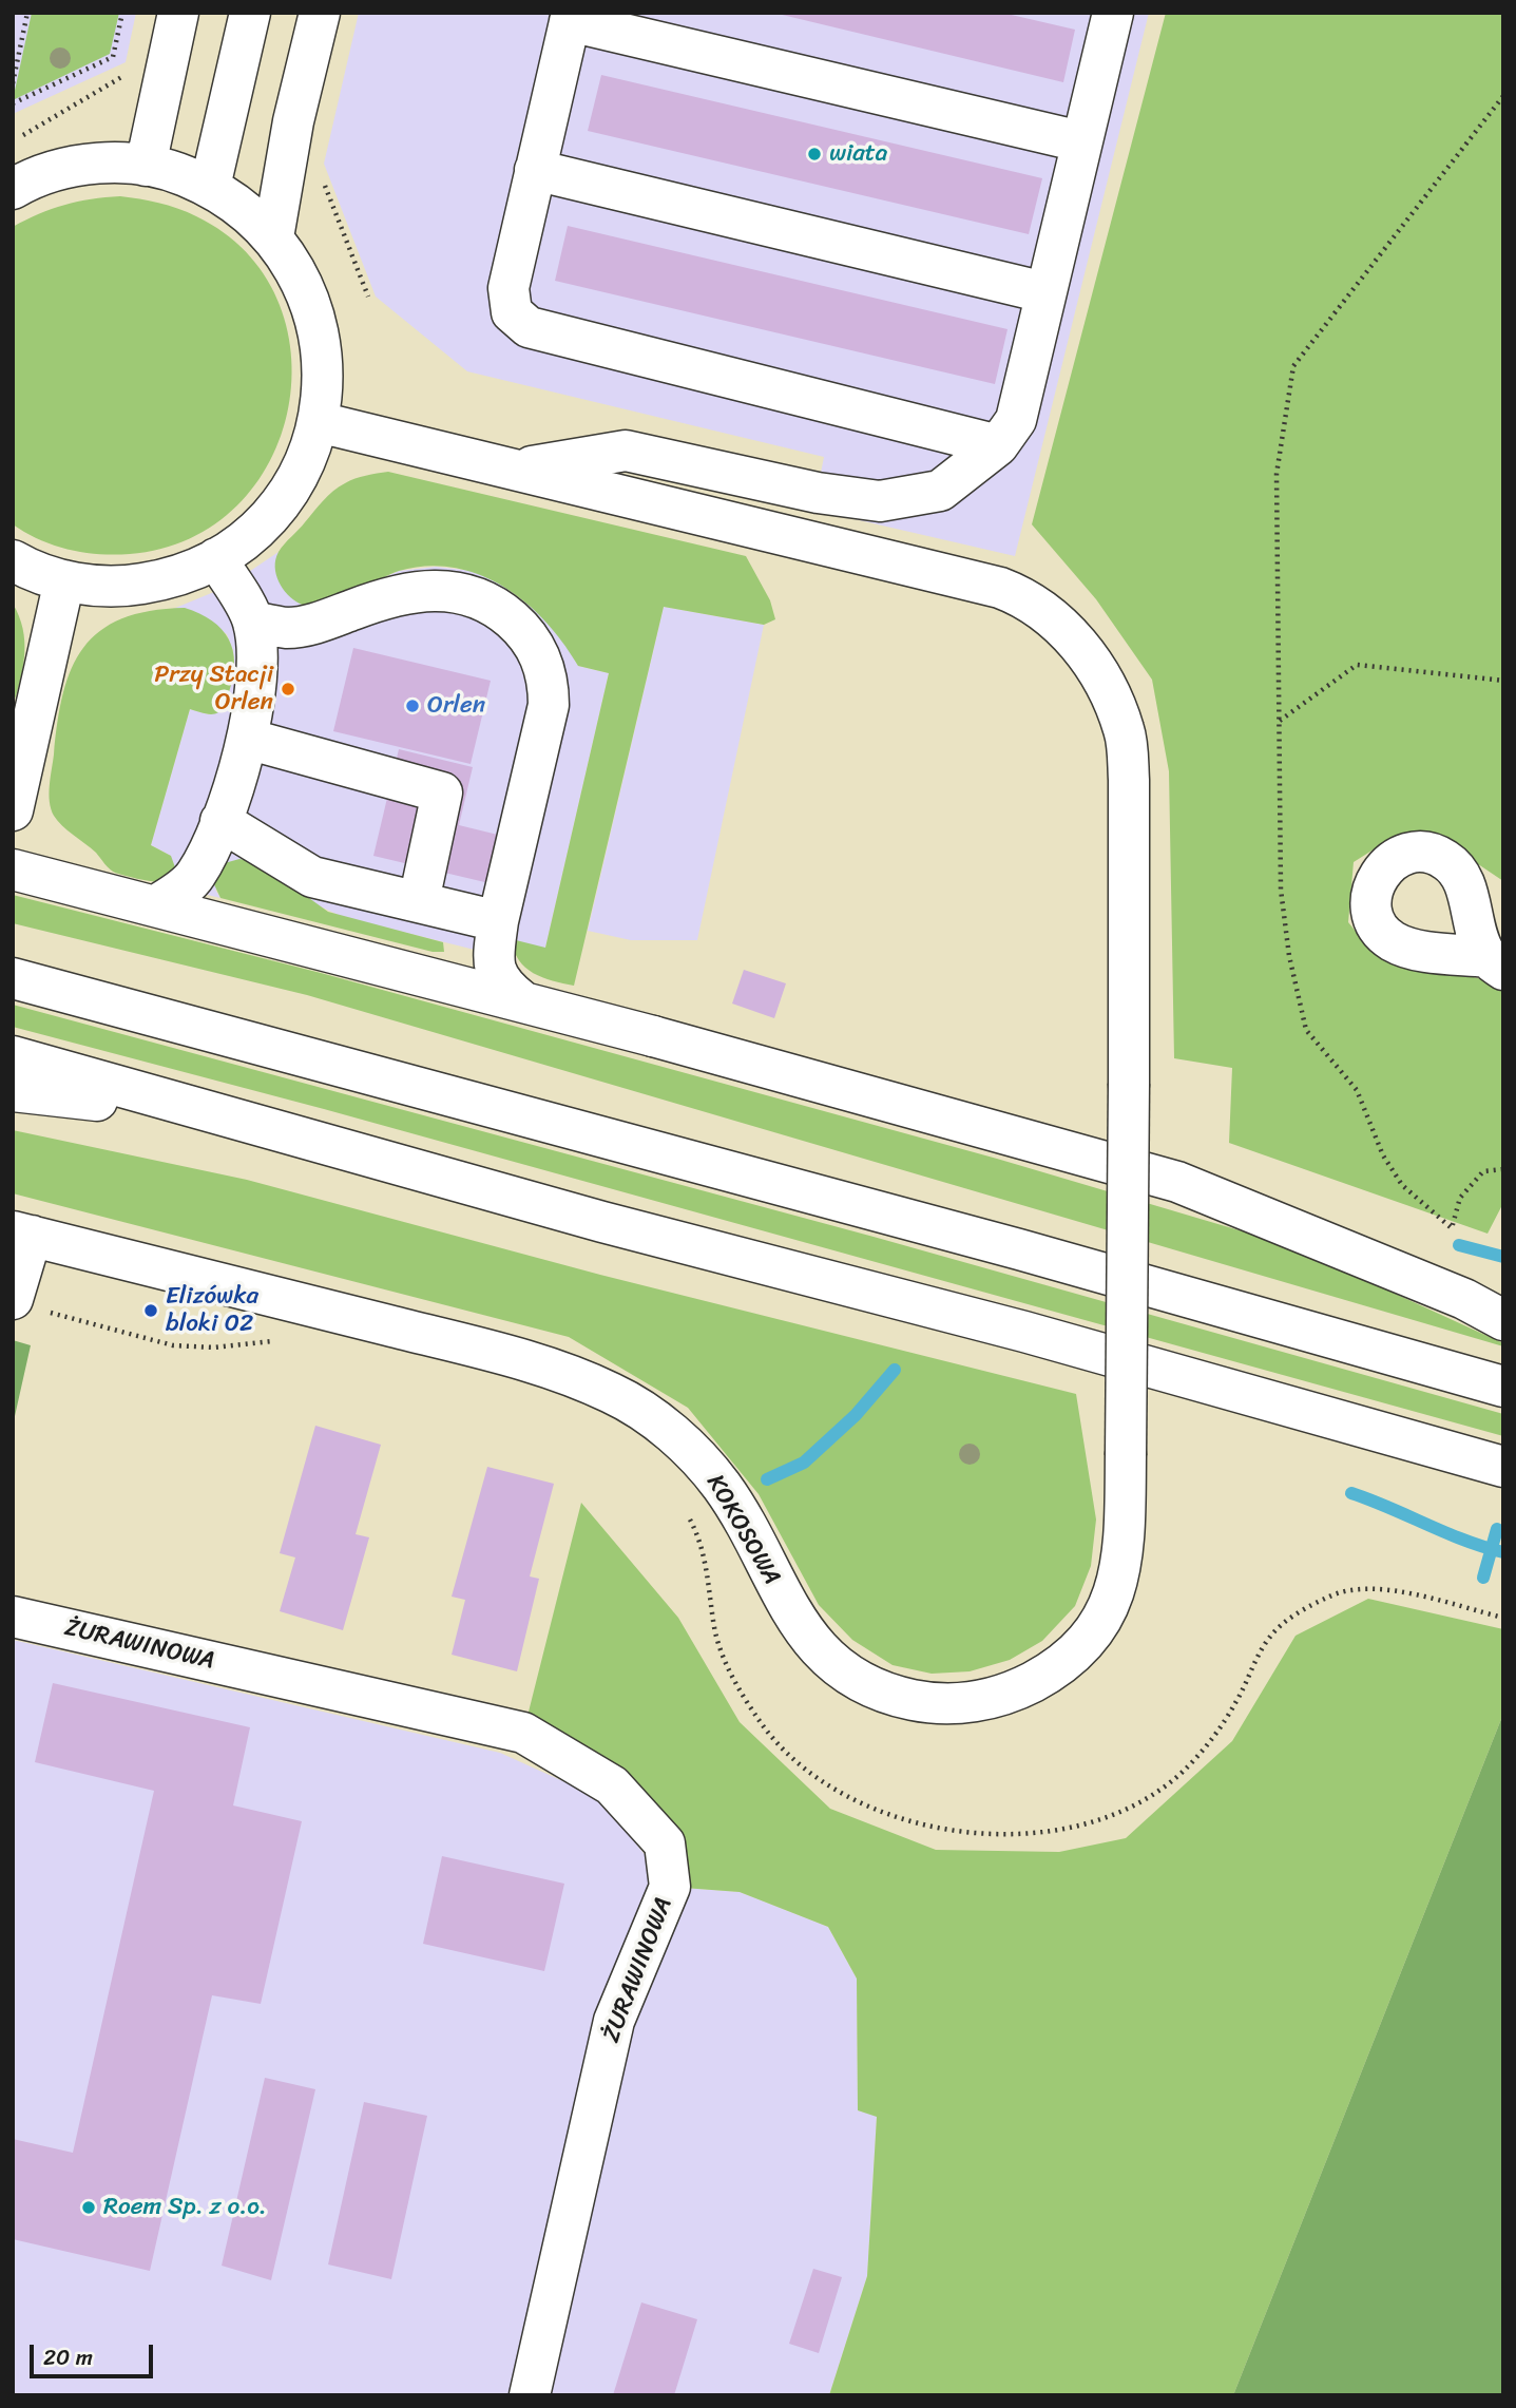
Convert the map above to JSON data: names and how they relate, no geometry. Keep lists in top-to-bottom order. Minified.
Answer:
{"streets":{"street":["KOKOSOWA","ŻURAWINOWA"]},"places":["wiata","Przy Stacji Orlen","Orlen","Elizówka bloki 02","Roem Sp. z o.o."],"scale_bar":"20 m"}
